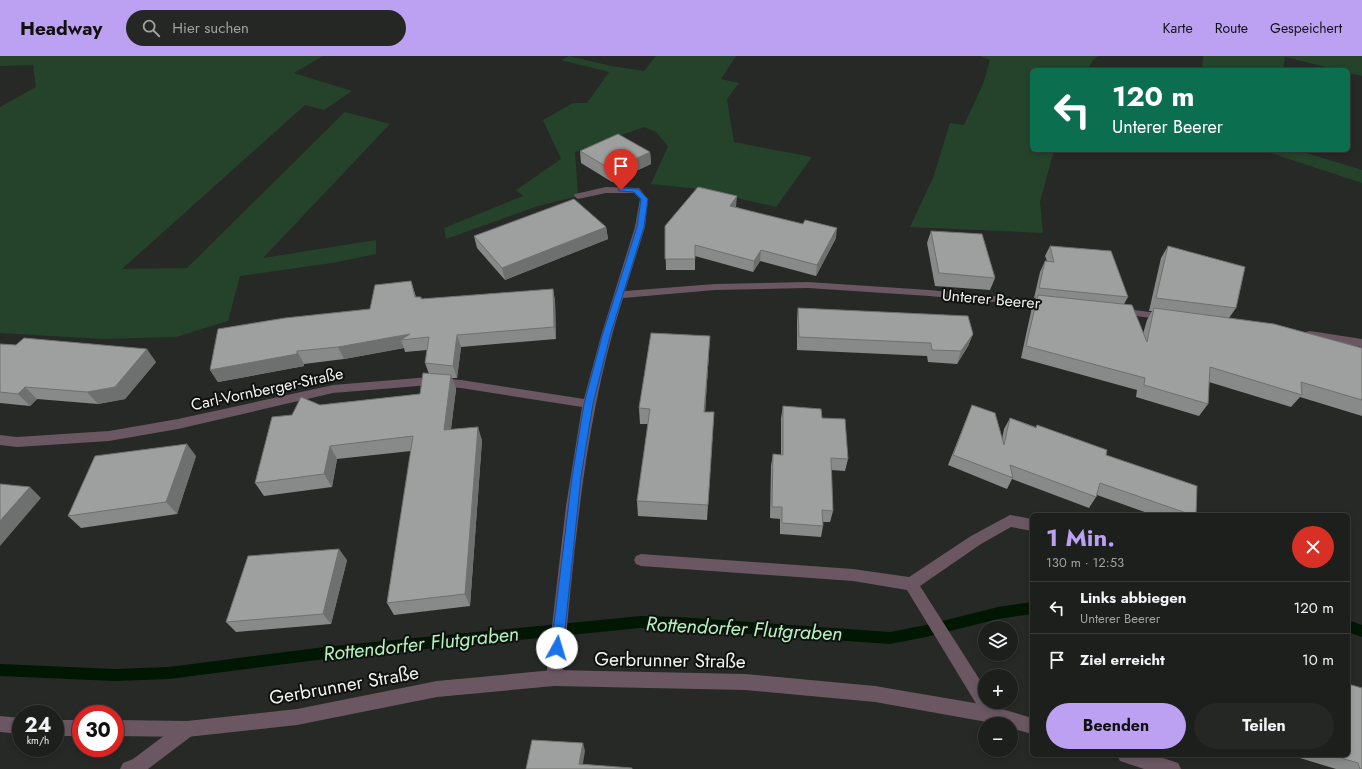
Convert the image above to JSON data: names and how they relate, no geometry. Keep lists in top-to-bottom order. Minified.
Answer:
{"streets":{"street":["Unterer Beerer","Carl-Vornberger-Straße","Gerbrunner Straße"]},"water":["Rottendorfer Flutgraben"],"page":{"header":"Headway","search":"Hier suchen","nav":["Karte","Route","Gespeichert"],"turn":["120 m","Unterer Beerer"],"heading":["1 Min.","130 m · 12:53"],"list":[{"name":"Links abbiegen","note":"Unterer Beerer","value":"120 m"},{"name":"Ziel erreicht","value":"10 m"}],"map_buttons":["+","−"],"buttons":["Beenden","Teilen"],"speed":"24 km/h","limit":"30"}}
